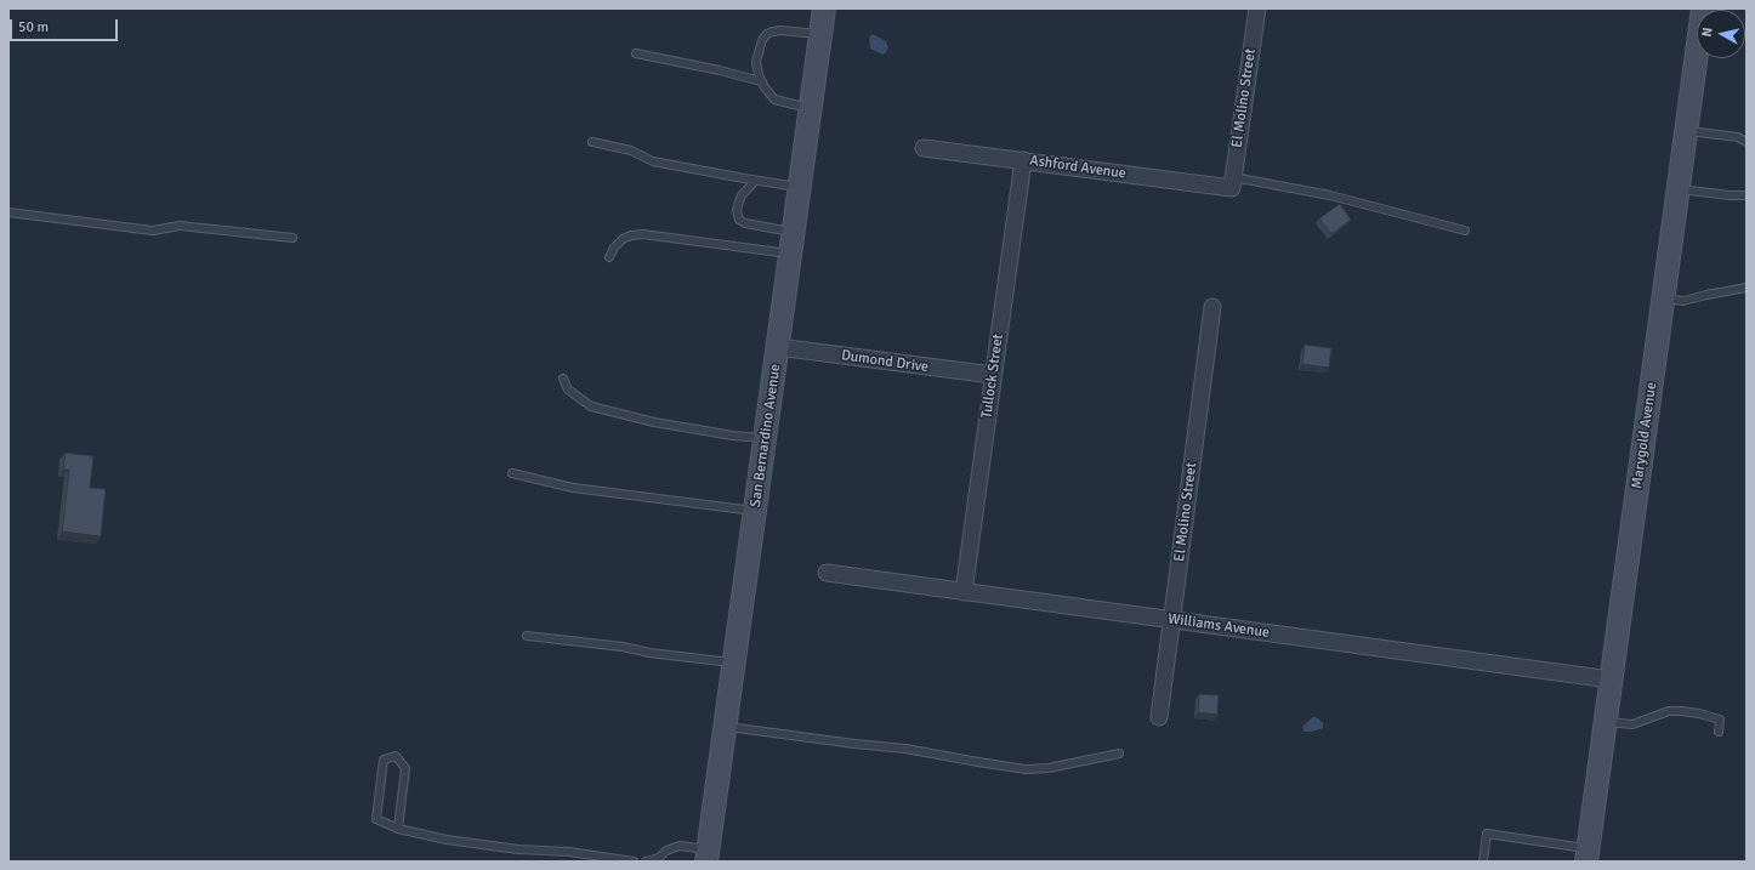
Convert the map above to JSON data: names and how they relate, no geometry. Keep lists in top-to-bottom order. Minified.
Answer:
{"streets":{"main road":["San Bernardino Avenue","Marygold Avenue"],"street":["El Molino Street","Ashford Avenue","Dumond Drive","Tullock Street","Williams Avenue"]},"crossings":[["El Molino Street","Ashford Avenue"],["El Molino Street","Williams Avenue"],["Ashford Avenue","Tullock Street"],["Dumond Drive","Tullock Street"],["Dumond Drive","San Bernardino Avenue"],["Tullock Street","Williams Avenue"],["Marygold Avenue","Williams Avenue"]],"scale_bar":"50 m","north":"left"}
